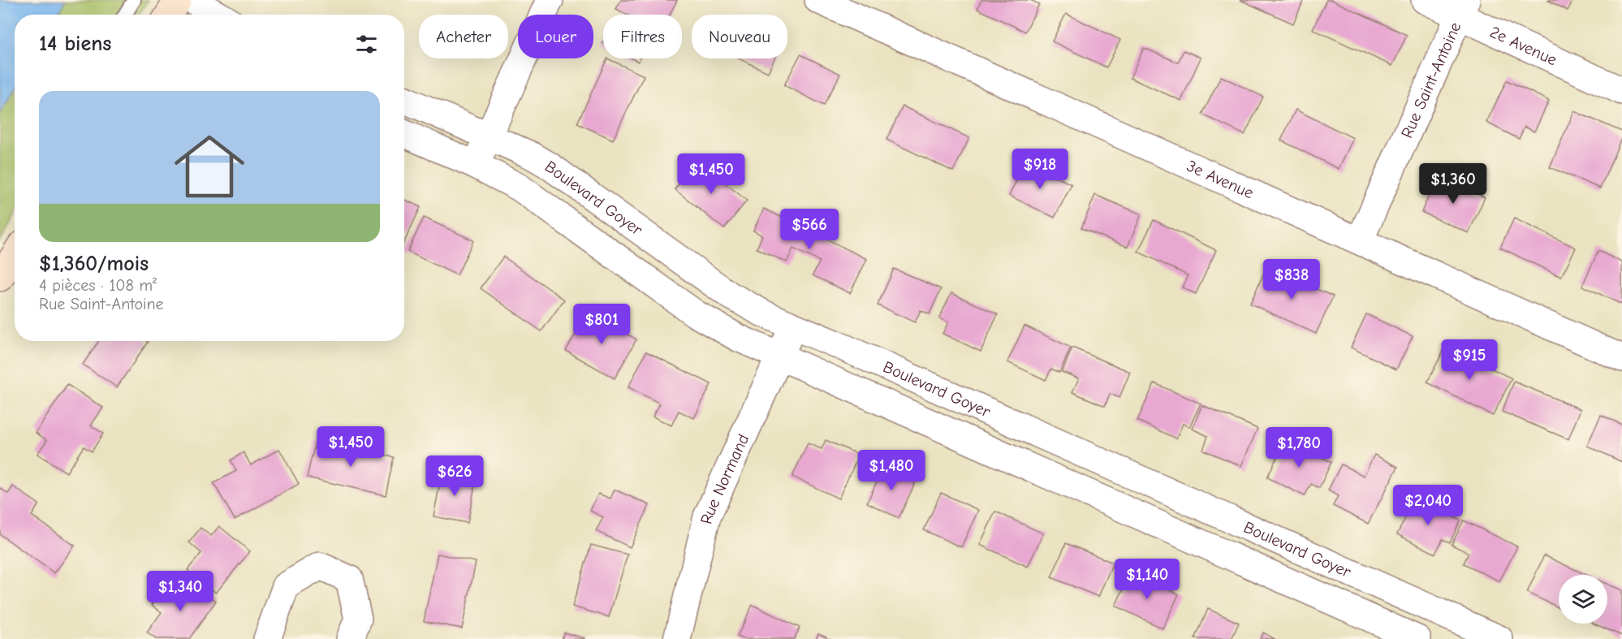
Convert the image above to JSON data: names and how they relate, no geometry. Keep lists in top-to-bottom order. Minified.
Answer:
{"streets":{"street":["2e Avenue","Rue Saint-Antoine","3e Avenue","Boulevard Goyer","Rue Normand"]},"crossings":[["2e Avenue","Rue Saint-Antoine"],["Rue Saint-Antoine","3e Avenue"],["Boulevard Goyer","Rue Normand"]],"page":{"chip":["Acheter","Louer","Filtres","Nouveau"],"heading":"14 biens","list":[{"name":"$1,360/mois","note":"4 pièces · 108 m² · Rue Saint-Antoine"}],"price":["$918","$1,450","$1,360","$566","$838","$801","$915","$1,450","$1,780","$1,480","$626","$2,040","$1,140","$1,340"]}}
